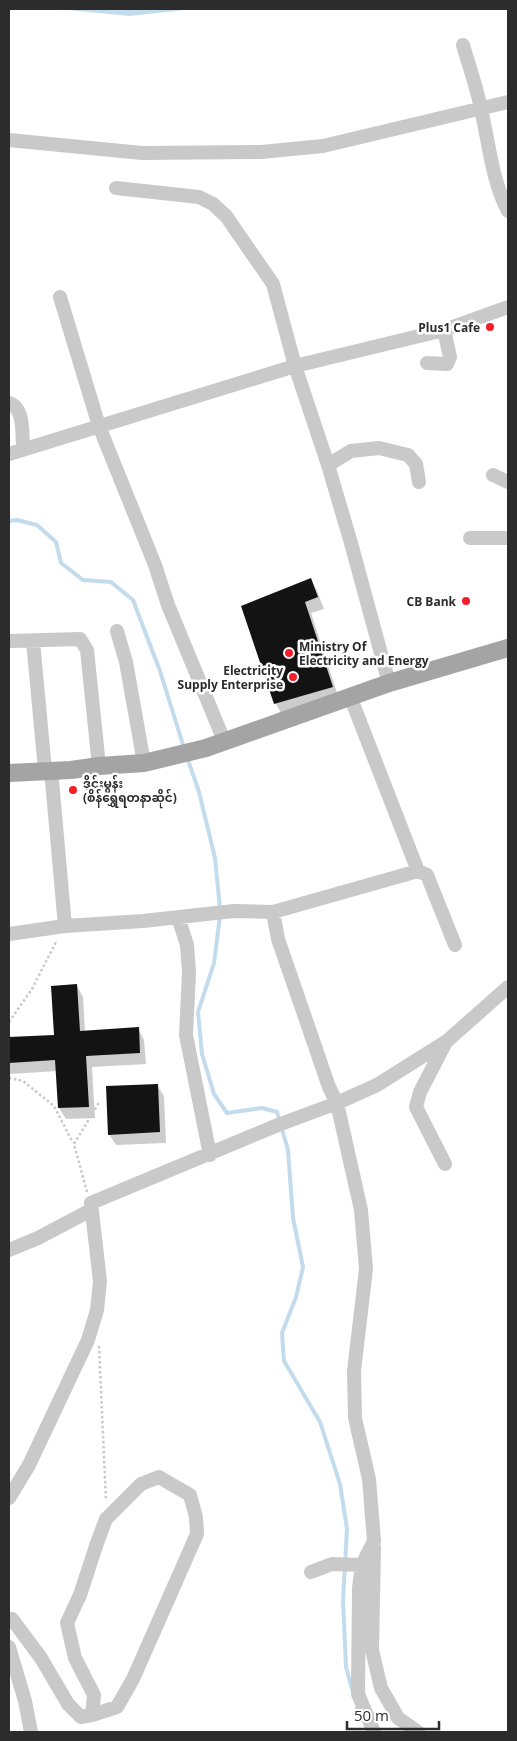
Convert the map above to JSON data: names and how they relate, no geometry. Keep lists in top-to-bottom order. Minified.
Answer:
{"places":["Plus1 Cafe","CB Bank","Ministry Of Electricity and Energy","Electricity Supply Enterprise","ဒိုင်းမွန်း (စိန်ရွှေရတနာဆိုင်)"],"scale_bar":"50 m"}
